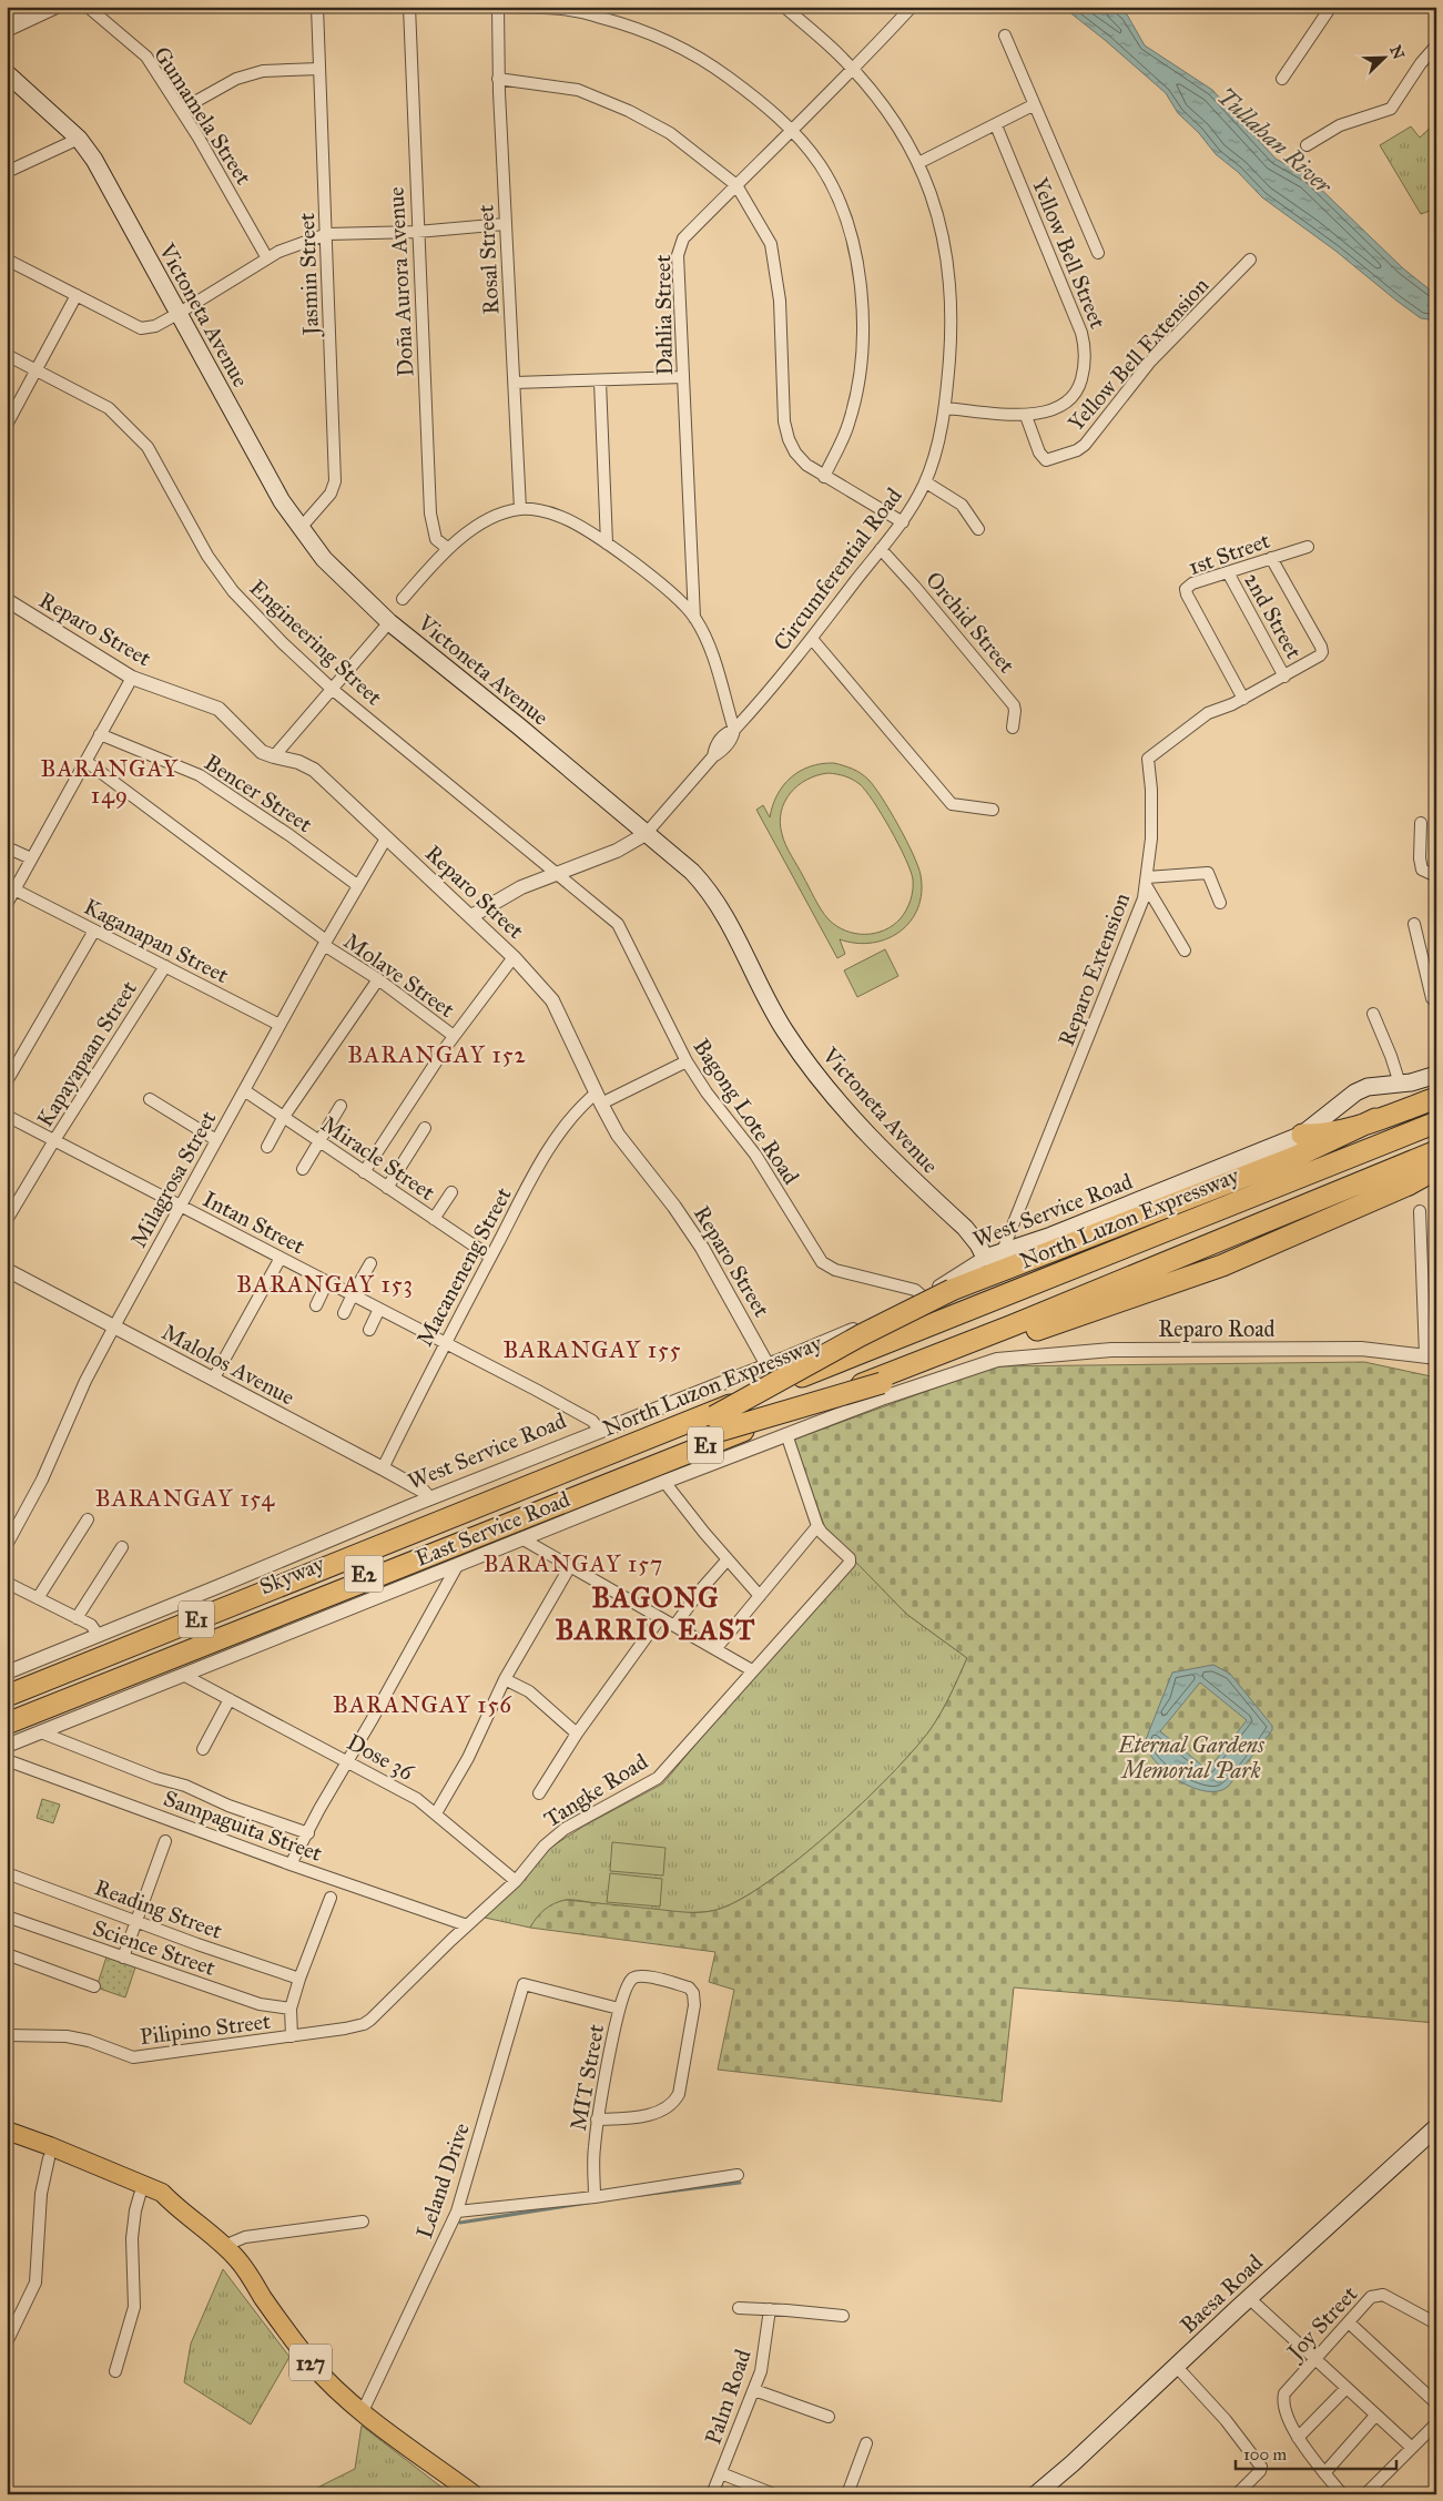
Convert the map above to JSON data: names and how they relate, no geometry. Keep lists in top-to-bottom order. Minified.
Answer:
{"streets":{"highway":["North Luzon Expressway","E1","E2","Skyway"],"main road":["Victoneta Avenue","West Service Road","Baesa Road","127"],"street":["Gumamela Street","Yellow Bell Street","Rosal Street","Jasmin Street","Doña Aurora Avenue","Dahlia Street","Yellow Bell Extension","1st Street","Circumferential Road","2nd Street","Orchid Street","Reparo Street","Engineering Street","Bencer Street","Kaganapan Street","Reparo Extension","Molave Street","Kapayapaan Street","Bagong Lote Road","Miracle Street","Milagrosa Street","Intan Street","Macaneneng Street","Reparo Road","Malolos Avenue","East Service Road","Dose 36","Tangke Road","Sampaguita Street","Reading Street","Science Street","Pilipino Street","MIT Street","Leland Drive","Joy Street","Palm Road"]},"crossings":[["Yellow Bell Street","Yellow Bell Extension"],["Yellow Bell Street","Circumferential Road"],["Jasmin Street","Victoneta Avenue"],["Victoneta Avenue","Circumferential Road"],["Victoneta Avenue","West Service Road"],["Dahlia Street","Circumferential Road"],["1st Street","2nd Street"],["1st Street","Reparo Extension"],["Circumferential Road","Orchid Street"],["Circumferential Road","Reparo Street"],["Circumferential Road","Engineering Street"],["Circumferential Road","Bagong Lote Road"],["2nd Street","Reparo Extension"],["Reparo Street","Milagrosa Street"],["Reparo Street","West Service Road"],["Reparo Street","Macaneneng Street"],["Engineering Street","Bagong Lote Road"],["Bencer Street","Milagrosa Street"],["Kaganapan Street","Kapayapaan Street"],["Kaganapan Street","Milagrosa Street"],["Reparo Extension","West Service Road"],["Molave Street","Milagrosa Street"],["Kapayapaan Street","Intan Street"],["Bagong Lote Road","West Service Road"],["Bagong Lote Road","Macaneneng Street"],["Miracle Street","Milagrosa Street"],["Miracle Street","Macaneneng Street"],["Milagrosa Street","Intan Street"],["Milagrosa Street","Malolos Avenue"],["West Service Road","Intan Street"],["West Service Road","Malolos Avenue"],["Intan Street","Macaneneng Street"],["Macaneneng Street","Malolos Avenue"],["Reparo Road","East Service Road"],["East Service Road","Dose 36"],["Dose 36","Tangke Road"],["Tangke Road","Sampaguita Street"],["Tangke Road","Pilipino Street"],["MIT Street","Leland Drive"],["Leland Drive","127"]],"districts":["BARANGAY 149","BARANGAY 152","BARANGAY 153","BARANGAY 155","BARANGAY 154","BARANGAY 157","BAGONG BARRIO EAST","BARANGAY 156"],"water":["Tullahan River"],"parks":["Eternal Gardens Memorial Park"],"scale_bar":"100 m","north":"top right"}
